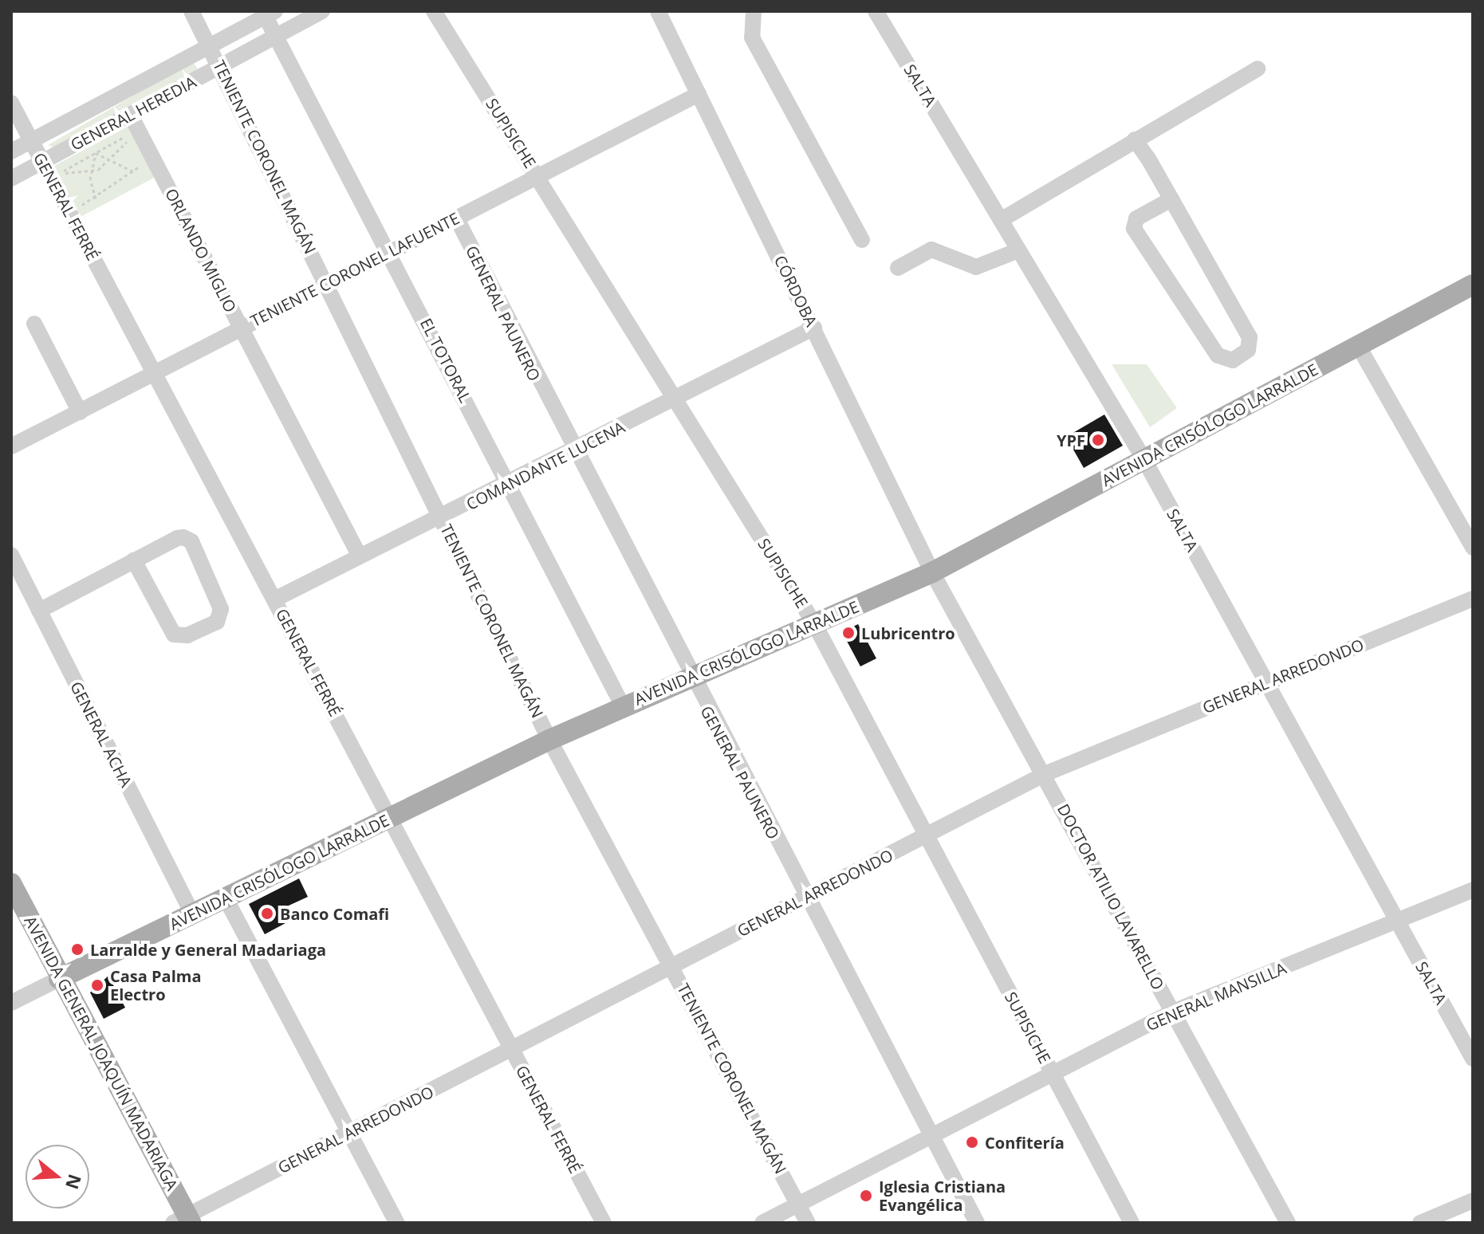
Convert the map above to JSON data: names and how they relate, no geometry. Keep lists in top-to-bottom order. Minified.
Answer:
{"streets":{"main road":["AVENIDA CRISÓLOGO LARRALDE","AVENIDA GENERAL JOAQUÍN MADARIAGA"],"street":["SALTA","GENERAL HEREDIA","SUPISICHE","TENIENTE CORONEL MAGÁN","GENERAL FERRÉ","ORLANDO MIGLIO","TENIENTE CORONEL LAFUENTE","CÓRDOBA","GENERAL PAUNERO","EL TOTORAL","COMANDANTE LUCENA","GENERAL ARREDONDO","GENERAL ACHA","DOCTOR ATILIO LAVARELLO","GENERAL MANSILLA"]},"crossings":[["SALTA","AVENIDA CRISÓLOGO LARRALDE"],["SALTA","GENERAL ARREDONDO"],["SALTA","GENERAL MANSILLA"],["GENERAL HEREDIA","TENIENTE CORONEL MAGÁN"],["GENERAL HEREDIA","GENERAL FERRÉ"],["GENERAL HEREDIA","ORLANDO MIGLIO"],["GENERAL HEREDIA","EL TOTORAL"],["SUPISICHE","TENIENTE CORONEL LAFUENTE"],["SUPISICHE","AVENIDA CRISÓLOGO LARRALDE"],["SUPISICHE","COMANDANTE LUCENA"],["SUPISICHE","GENERAL ARREDONDO"],["SUPISICHE","GENERAL MANSILLA"],["TENIENTE CORONEL MAGÁN","TENIENTE CORONEL LAFUENTE"],["TENIENTE CORONEL MAGÁN","AVENIDA CRISÓLOGO LARRALDE"],["TENIENTE CORONEL MAGÁN","COMANDANTE LUCENA"],["TENIENTE CORONEL MAGÁN","GENERAL ARREDONDO"],["TENIENTE CORONEL MAGÁN","GENERAL MANSILLA"],["GENERAL FERRÉ","TENIENTE CORONEL LAFUENTE"],["GENERAL FERRÉ","AVENIDA CRISÓLOGO LARRALDE"],["GENERAL FERRÉ","COMANDANTE LUCENA"],["GENERAL FERRÉ","GENERAL ARREDONDO"],["ORLANDO MIGLIO","TENIENTE CORONEL LAFUENTE"],["ORLANDO MIGLIO","COMANDANTE LUCENA"],["TENIENTE CORONEL LAFUENTE","CÓRDOBA"],["TENIENTE CORONEL LAFUENTE","GENERAL PAUNERO"],["TENIENTE CORONEL LAFUENTE","EL TOTORAL"],["CÓRDOBA","AVENIDA CRISÓLOGO LARRALDE"],["CÓRDOBA","COMANDANTE LUCENA"],["CÓRDOBA","DOCTOR ATILIO LAVARELLO"],["GENERAL PAUNERO","AVENIDA CRISÓLOGO LARRALDE"],["GENERAL PAUNERO","COMANDANTE LUCENA"],["GENERAL PAUNERO","GENERAL ARREDONDO"],["GENERAL PAUNERO","GENERAL MANSILLA"],["EL TOTORAL","AVENIDA CRISÓLOGO LARRALDE"],["EL TOTORAL","COMANDANTE LUCENA"],["AVENIDA CRISÓLOGO LARRALDE","GENERAL ACHA"],["AVENIDA CRISÓLOGO LARRALDE","DOCTOR ATILIO LAVARELLO"],["AVENIDA CRISÓLOGO LARRALDE","AVENIDA GENERAL JOAQUÍN MADARIAGA"],["GENERAL ARREDONDO","DOCTOR ATILIO LAVARELLO"],["GENERAL ARREDONDO","AVENIDA GENERAL JOAQUÍN MADARIAGA"],["DOCTOR ATILIO LAVARELLO","GENERAL MANSILLA"]],"places":["YPF","Lubricentro","Banco Comafi","Larralde y General Madariaga","Casa Palma Electro","Confitería","Iglesia Cristiana Evangélica"],"north":"right"}
